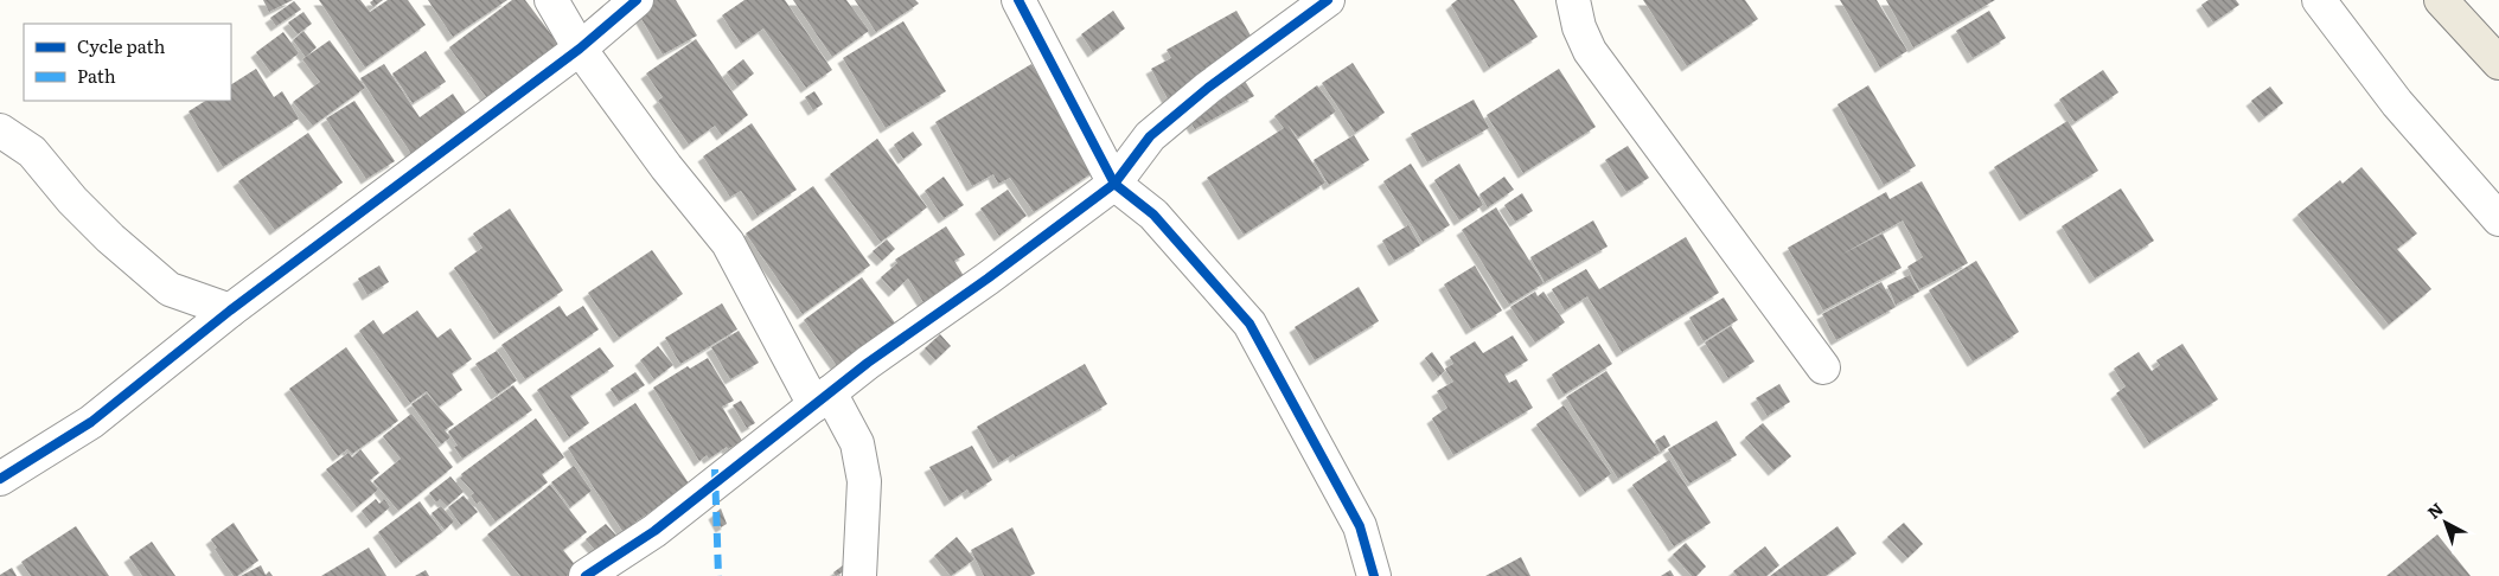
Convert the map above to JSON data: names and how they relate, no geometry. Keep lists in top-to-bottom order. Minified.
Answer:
{"legend":["Cycle path","Path"],"north":"top left"}
